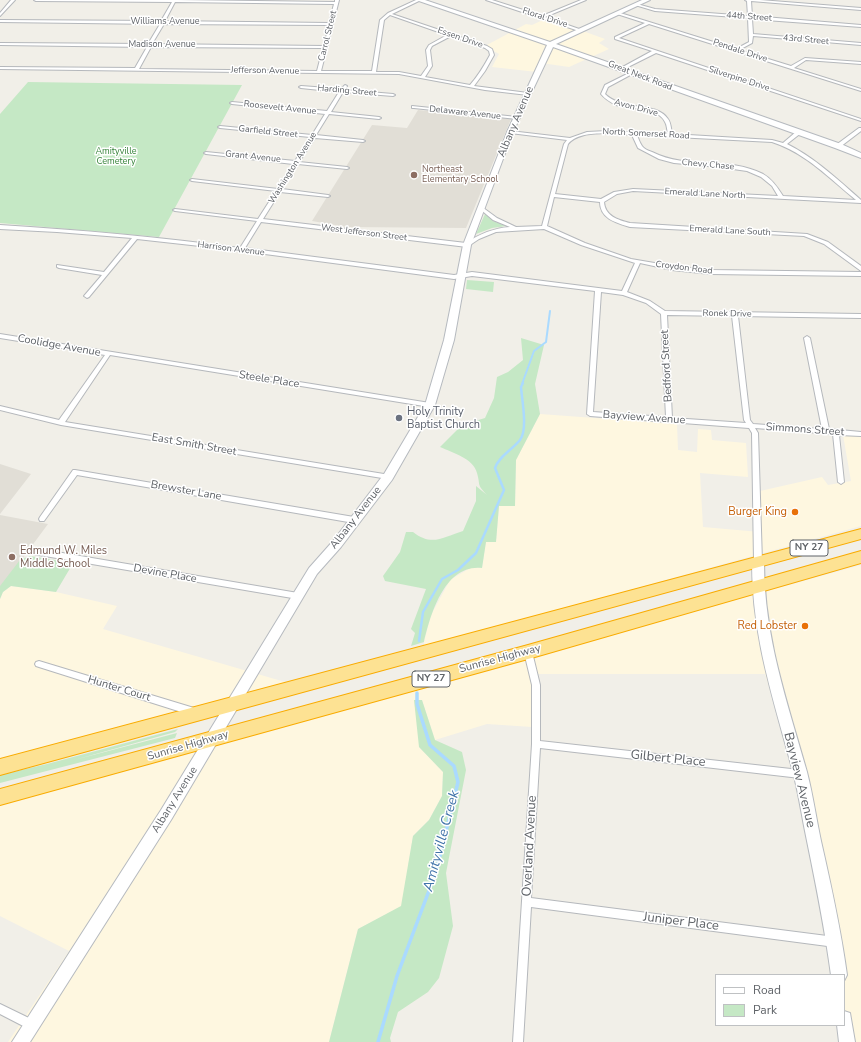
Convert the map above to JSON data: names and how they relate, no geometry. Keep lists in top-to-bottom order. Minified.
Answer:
{"streets":{"highway":["NY 27","Sunrise Highway"],"street":["44th Street","Floral Drive","Williams Avenue","Carrol Street","Essen Drive","43rd Street","Madison Avenue","Pendale Drive","Jefferson Avenue","Great Neck Road","Silverpine Drive","Harding Street","Roosevelt Avenue","Avon Drive","Delaware Avenue","Albany Avenue","Garfield Street","North Somerset Road","Grant Avenue","Chevy Chase","Washington Avenue","Emerald Lane North","Emerald Lane South","West Jefferson Street","Harrison Avenue","Croydon Road","Ronek Drive","Coolidge Avenue","Bedford Street","Steele Place","Bayview Avenue","Simmons Street","East Smith Street","Brewster Lane","Devine Place","Hunter Court","Gilbert Place","Overland Avenue","Juniper Place"]},"crossings":[["Williams Avenue","Carrol Street"],["Carrol Street","Madison Avenue"],["Carrol Street","Jefferson Avenue"],["Essen Drive","Jefferson Avenue"],["Pendale Drive","Silverpine Drive"],["Jefferson Avenue","Albany Avenue"],["Great Neck Road","Avon Drive"],["Great Neck Road","Albany Avenue"],["Harding Street","Washington Avenue"],["Roosevelt Avenue","Washington Avenue"],["Avon Drive","North Somerset Road"],["Delaware Avenue","Albany Avenue"],["Albany Avenue","North Somerset Road"],["Albany Avenue","West Jefferson Street"],["Albany Avenue","Harrison Avenue"],["Albany Avenue","Croydon Road"],["Albany Avenue","Steele Place"],["Albany Avenue","East Smith Street"],["Albany Avenue","Brewster Lane"],["Albany Avenue","NY 27"],["Albany Avenue","Devine Place"],["Albany Avenue","Sunrise Highway"],["Garfield Street","Washington Avenue"],["North Somerset Road","Chevy Chase"],["North Somerset Road","Emerald Lane North"],["Grant Avenue","Washington Avenue"],["Chevy Chase","Emerald Lane North"],["Washington Avenue","West Jefferson Street"],["Washington Avenue","Harrison Avenue"],["Emerald Lane North","Emerald Lane South"],["West Jefferson Street","Croydon Road"],["Ronek Drive","Bedford Street"],["Coolidge Avenue","Steele Place"],["Coolidge Avenue","East Smith Street"],["Bedford Street","Bayview Avenue"],["Bayview Avenue","Simmons Street"],["Bayview Avenue","NY 27"],["Bayview Avenue","Sunrise Highway"],["Bayview Avenue","Gilbert Place"],["Bayview Avenue","Juniper Place"],["NY 27","Hunter Court"],["Sunrise Highway","Overland Avenue"],["Gilbert Place","Overland Avenue"],["Overland Avenue","Juniper Place"]],"water":["Amityville Creek"],"parks":["Amityville Cemetery"],"places":["Northeast Elementary School","Holy Trinity Baptist Church","Burger King","Edmund W. Miles Middle School","Red Lobster"],"legend":["Road","Park"]}
